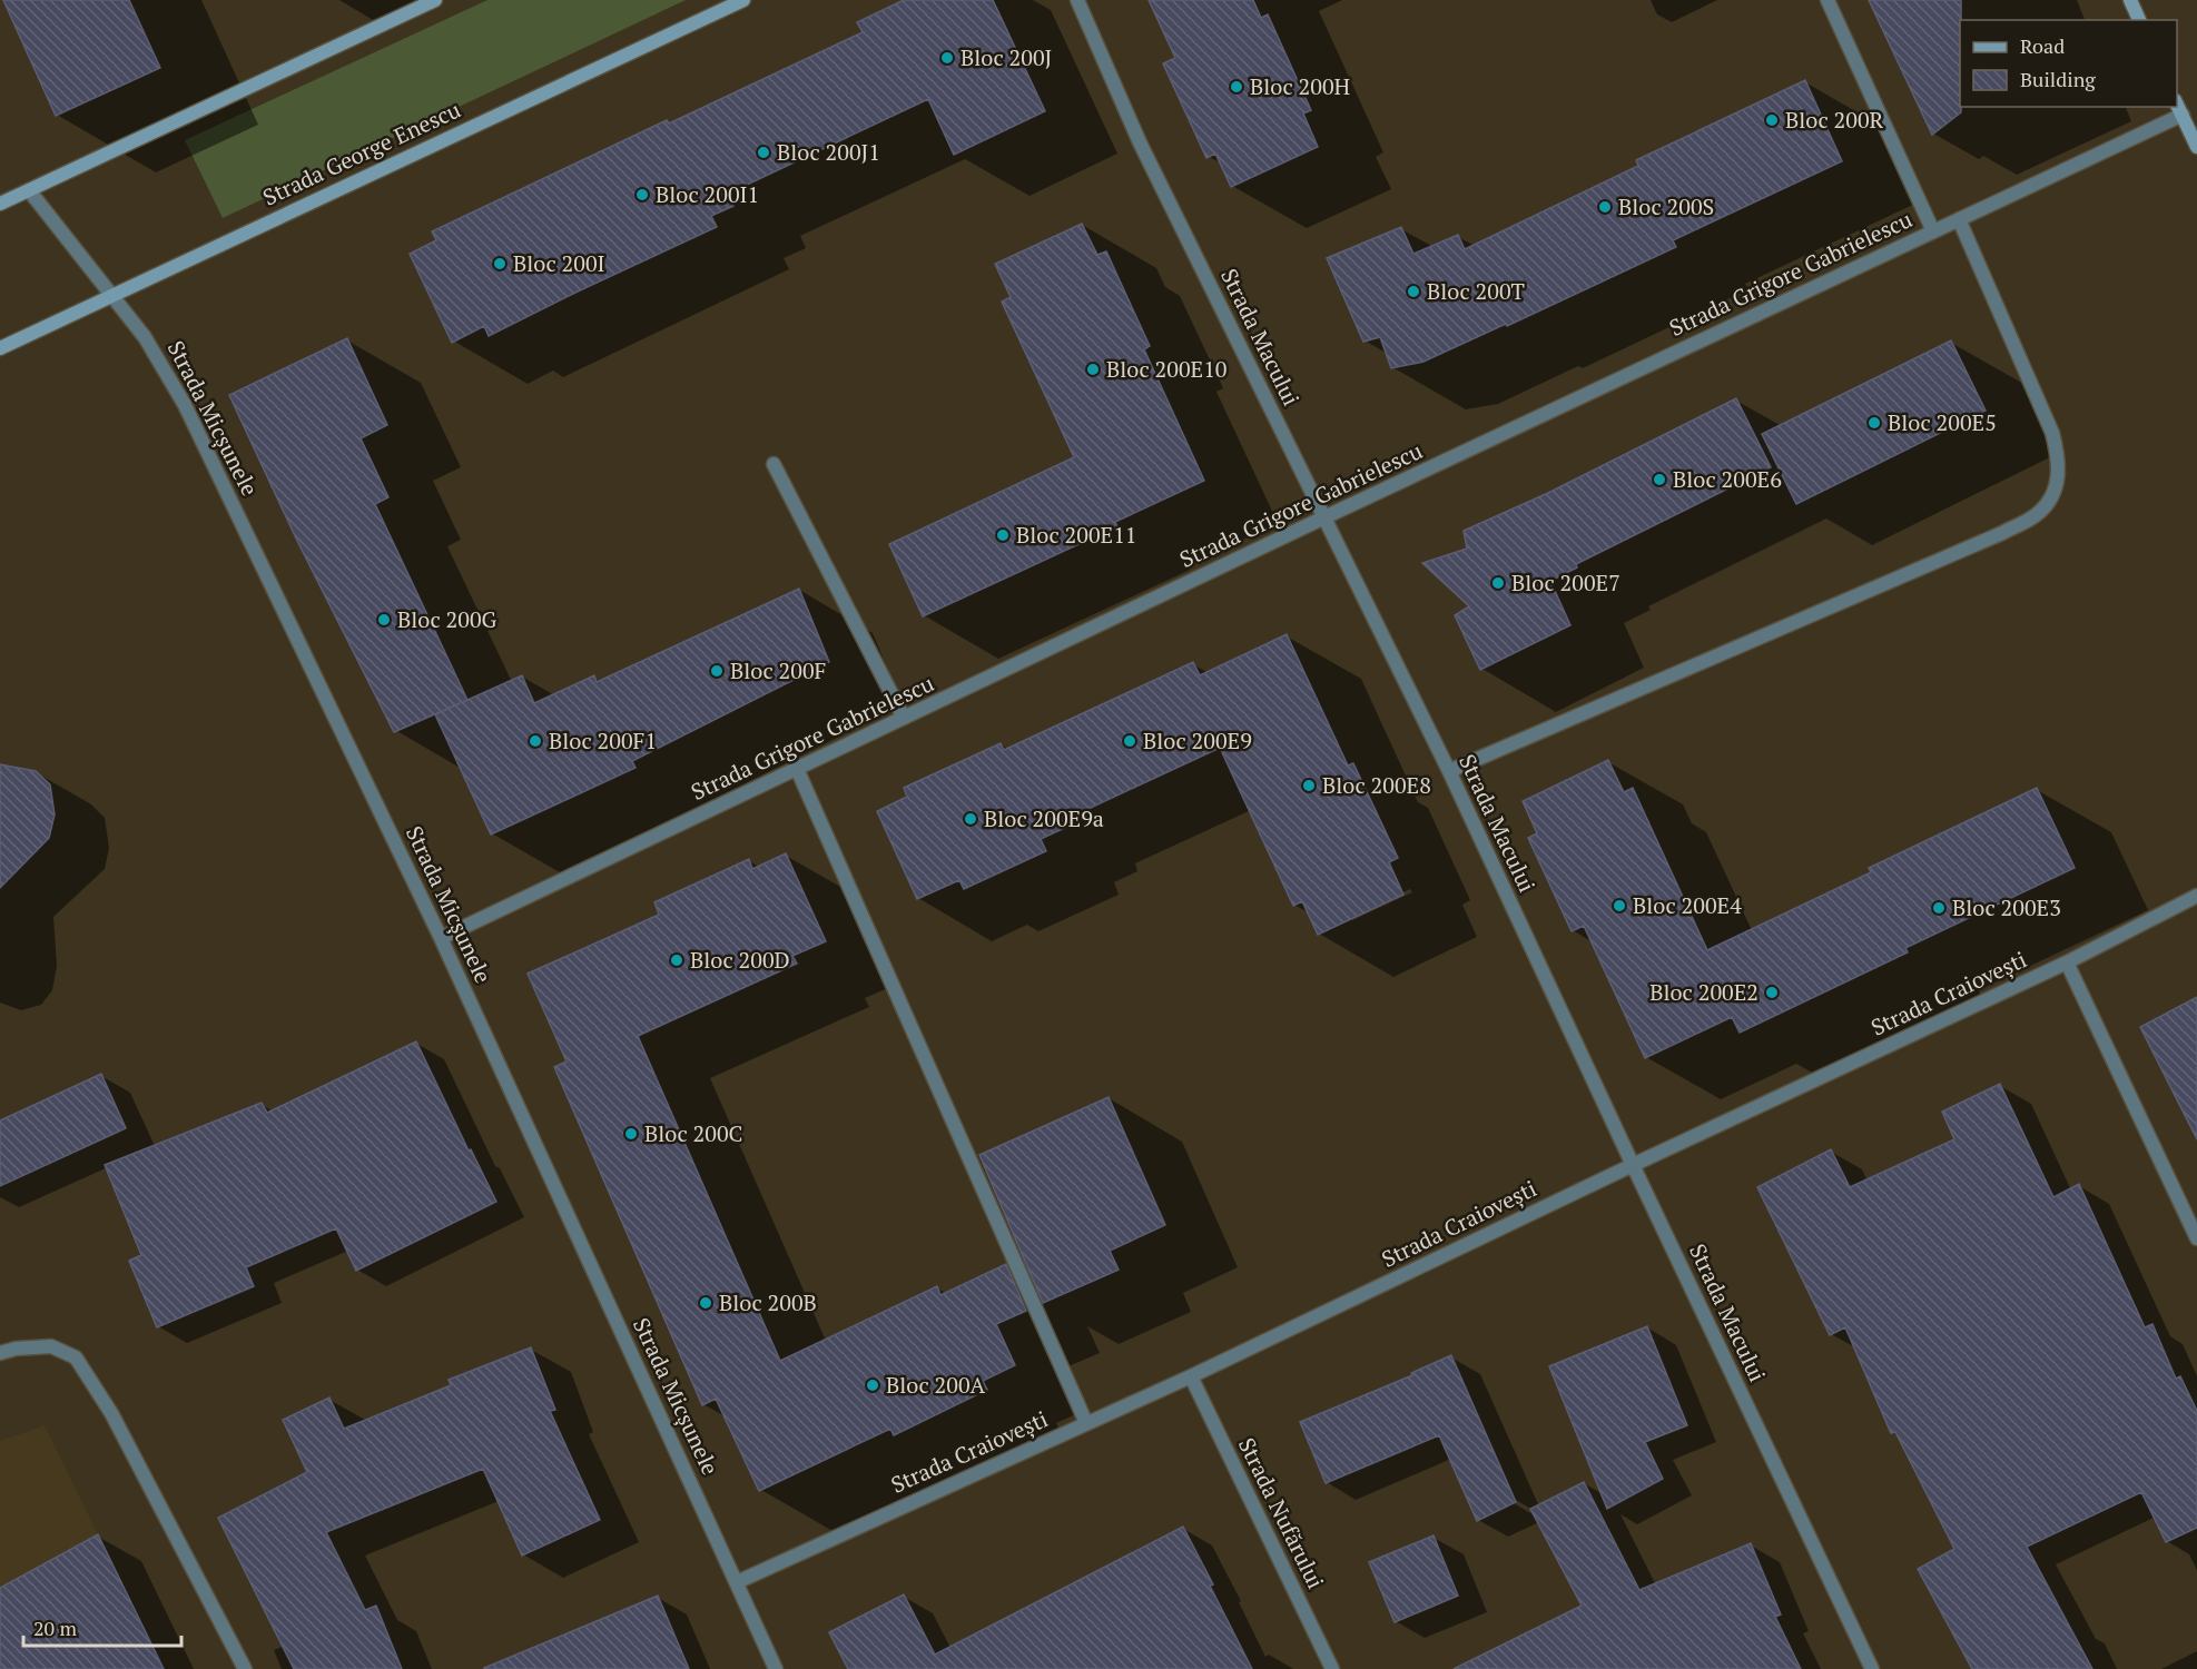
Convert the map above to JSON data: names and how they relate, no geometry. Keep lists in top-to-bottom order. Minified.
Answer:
{"streets":{"street":["Strada George Enescu","Strada Grigore Gabrielescu","Strada Macului","Strada Micșunele","Strada Craiovești","Strada Nufărului"]},"crossings":[["Strada George Enescu","Strada Micșunele"],["Strada Grigore Gabrielescu","Strada Macului"],["Strada Grigore Gabrielescu","Strada Micșunele"],["Strada Macului","Strada Craiovești"],["Strada Micșunele","Strada Craiovești"],["Strada Craiovești","Strada Nufărului"]],"places":["Bloc 200J","Bloc 200H","Bloc 200R","Bloc 200J1","Bloc 200I1","Bloc 200S","Bloc 200I","Bloc 200T","Bloc 200E10","Bloc 200E5","Bloc 200E6","Bloc 200E11","Bloc 200E7","Bloc 200G","Bloc 200F","Bloc 200F1","Bloc 200E9","Bloc 200E8","Bloc 200E9a","Bloc 200E4","Bloc 200E3","Bloc 200D","Bloc 200E2","Bloc 200C","Bloc 200B","Bloc 200A"],"legend":["Road","Building"],"scale_bar":"20 m"}
